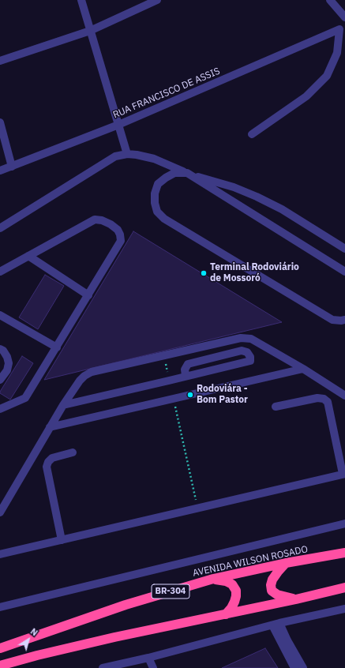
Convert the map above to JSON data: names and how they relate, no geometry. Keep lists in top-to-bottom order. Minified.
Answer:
{"streets":{"highway":["AVENIDA WILSON ROSADO","BR-304"],"street":["RUA FRANCISCO DE ASSIS"]},"places":["Terminal Rodoviário de Mossoró","Rodoviára - Bom Pastor"],"north":"top right"}
